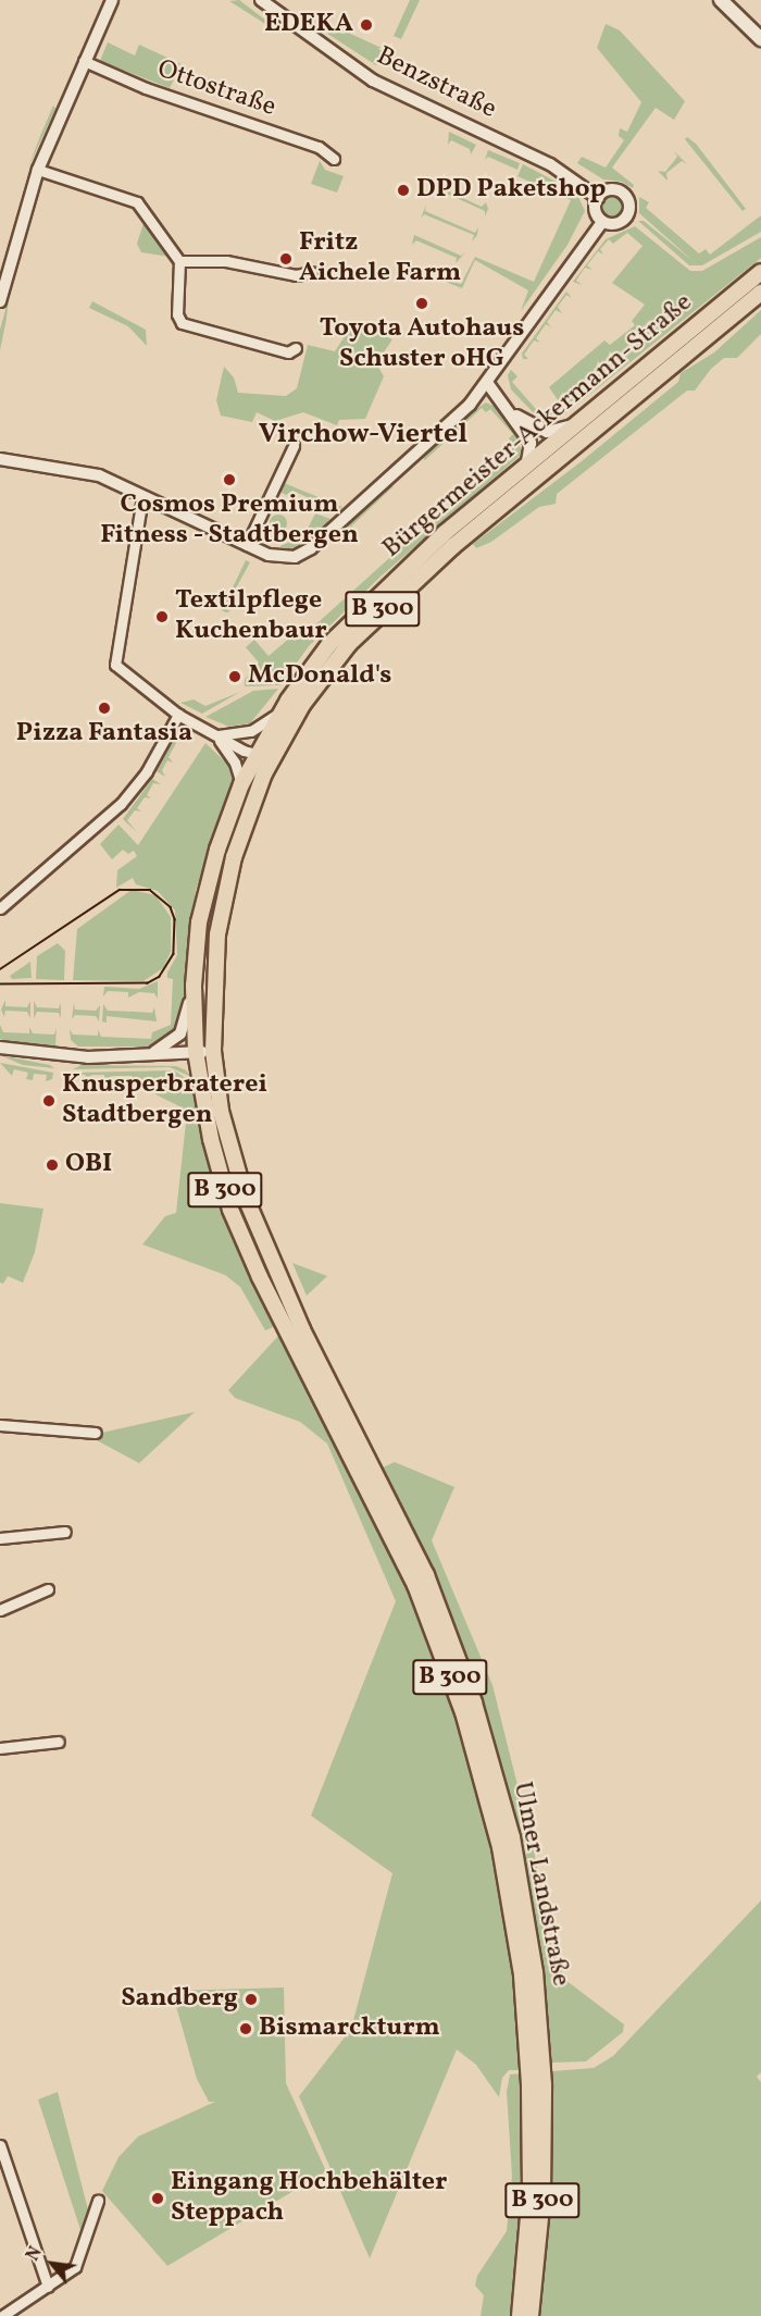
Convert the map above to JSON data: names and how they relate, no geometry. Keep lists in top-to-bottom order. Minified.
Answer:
{"streets":{"main road":["Bürgermeister-Ackermann-Straße","B 300","Ulmer Landstraße"],"street":["Benzstraße","Ottostraße"]},"crossings":[["Bürgermeister-Ackermann-Straße","B 300"],["Bürgermeister-Ackermann-Straße","Ulmer Landstraße"],["B 300","Ulmer Landstraße"]],"districts":["Virchow-Viertel"],"places":["EDEKA","DPD Paketshop","Fritz Aichele Farm","Toyota Autohaus Schuster oHG","Cosmos Premium Fitness - Stadtbergen","Textilpflege Kuchenbaur","McDonald's","Pizza Fantasia","Knusperbraterei Stadtbergen","OBI","Sandberg","Bismarckturm","Eingang Hochbehälter Steppach"],"north":"top left"}
